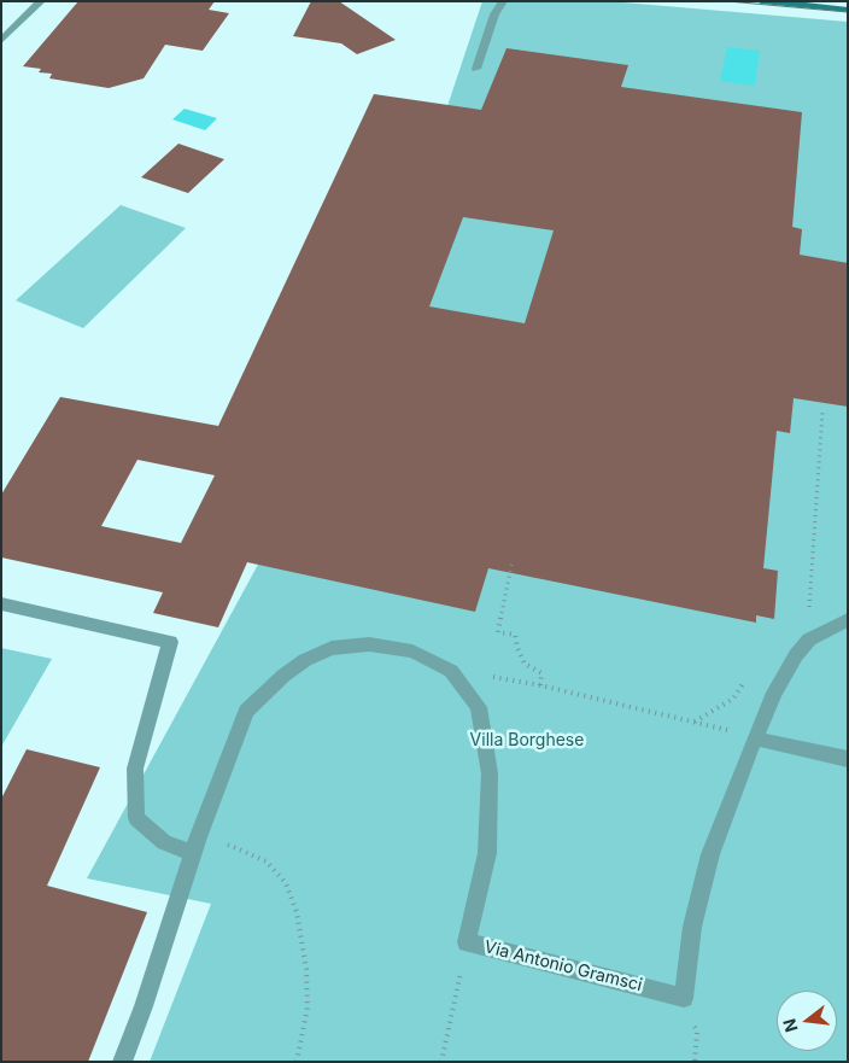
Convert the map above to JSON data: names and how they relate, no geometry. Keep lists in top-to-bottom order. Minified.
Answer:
{"streets":{"street":["Via Antonio Gramsci"]},"parks":["Villa Borghese"],"north":"left"}
